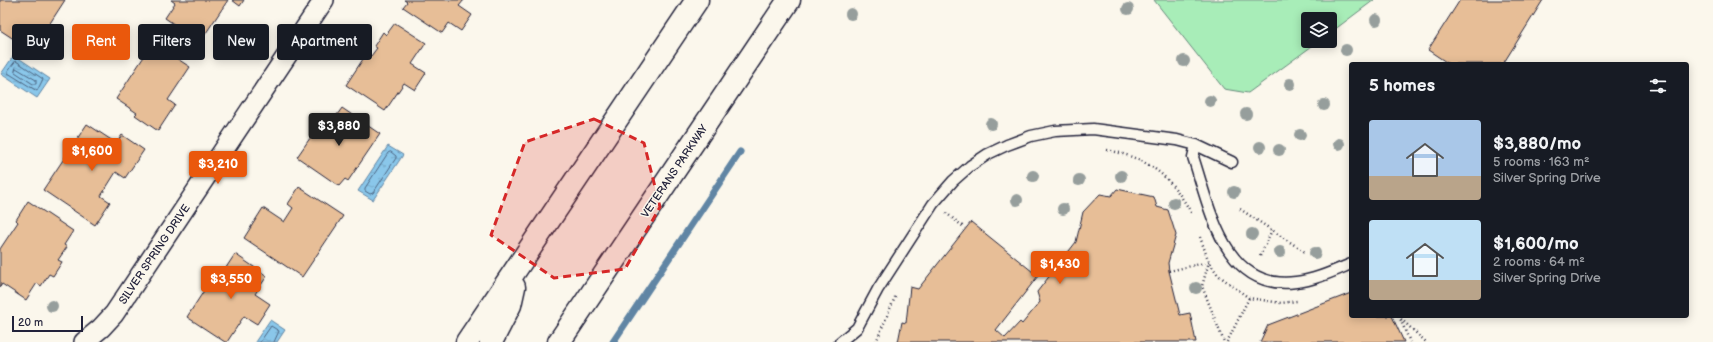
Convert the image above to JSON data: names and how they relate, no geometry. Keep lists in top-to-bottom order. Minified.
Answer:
{"streets":{"highway":["VETERANS PARKWAY"],"street":["SILVER SPRING DRIVE"]},"scale_bar":"20 m","page":{"chip":["Buy","Rent","Filters","New","Apartment"],"heading":"5 homes","list":[{"name":"$3,880/mo","note":"5 rooms · 163 m² · Silver Spring Drive"},{"name":"$1,600/mo","note":"2 rooms · 64 m² · Silver Spring Drive"}],"price":["$3,880","$1,600","$3,210","$1,430","$3,550"],"scale":"20 m"}}
